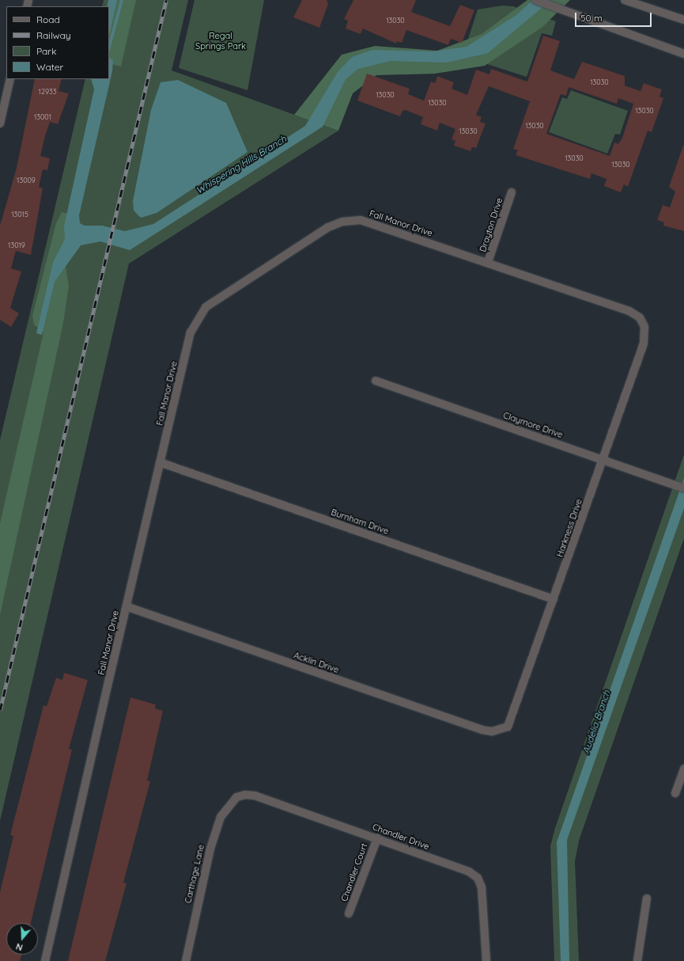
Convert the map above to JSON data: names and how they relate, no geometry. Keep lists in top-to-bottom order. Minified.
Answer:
{"streets":{"street":["Fall Manor Drive","Drayton Drive","Claymore Drive","Burnham Drive","Harkness Drive","Acklin Drive","Chandler Drive","Chandler Court","Carthage Lane"]},"crossings":[["Fall Manor Drive","Drayton Drive"],["Fall Manor Drive","Burnham Drive"],["Fall Manor Drive","Harkness Drive"],["Fall Manor Drive","Acklin Drive"],["Claymore Drive","Harkness Drive"],["Burnham Drive","Harkness Drive"],["Harkness Drive","Acklin Drive"],["Chandler Drive","Chandler Court"],["Chandler Drive","Carthage Lane"]],"water":["Whispering Hills Branch","Audelia Branch"],"parks":["Regal Springs Park"],"house_numbers":["13030","13030","12933","13030","13030","13030","13001","13030","13030","13030","13030","13009","13015","13019"],"legend":["Road","Railway","Park","Water"],"scale_bar":"50 m","north":"bottom"}
